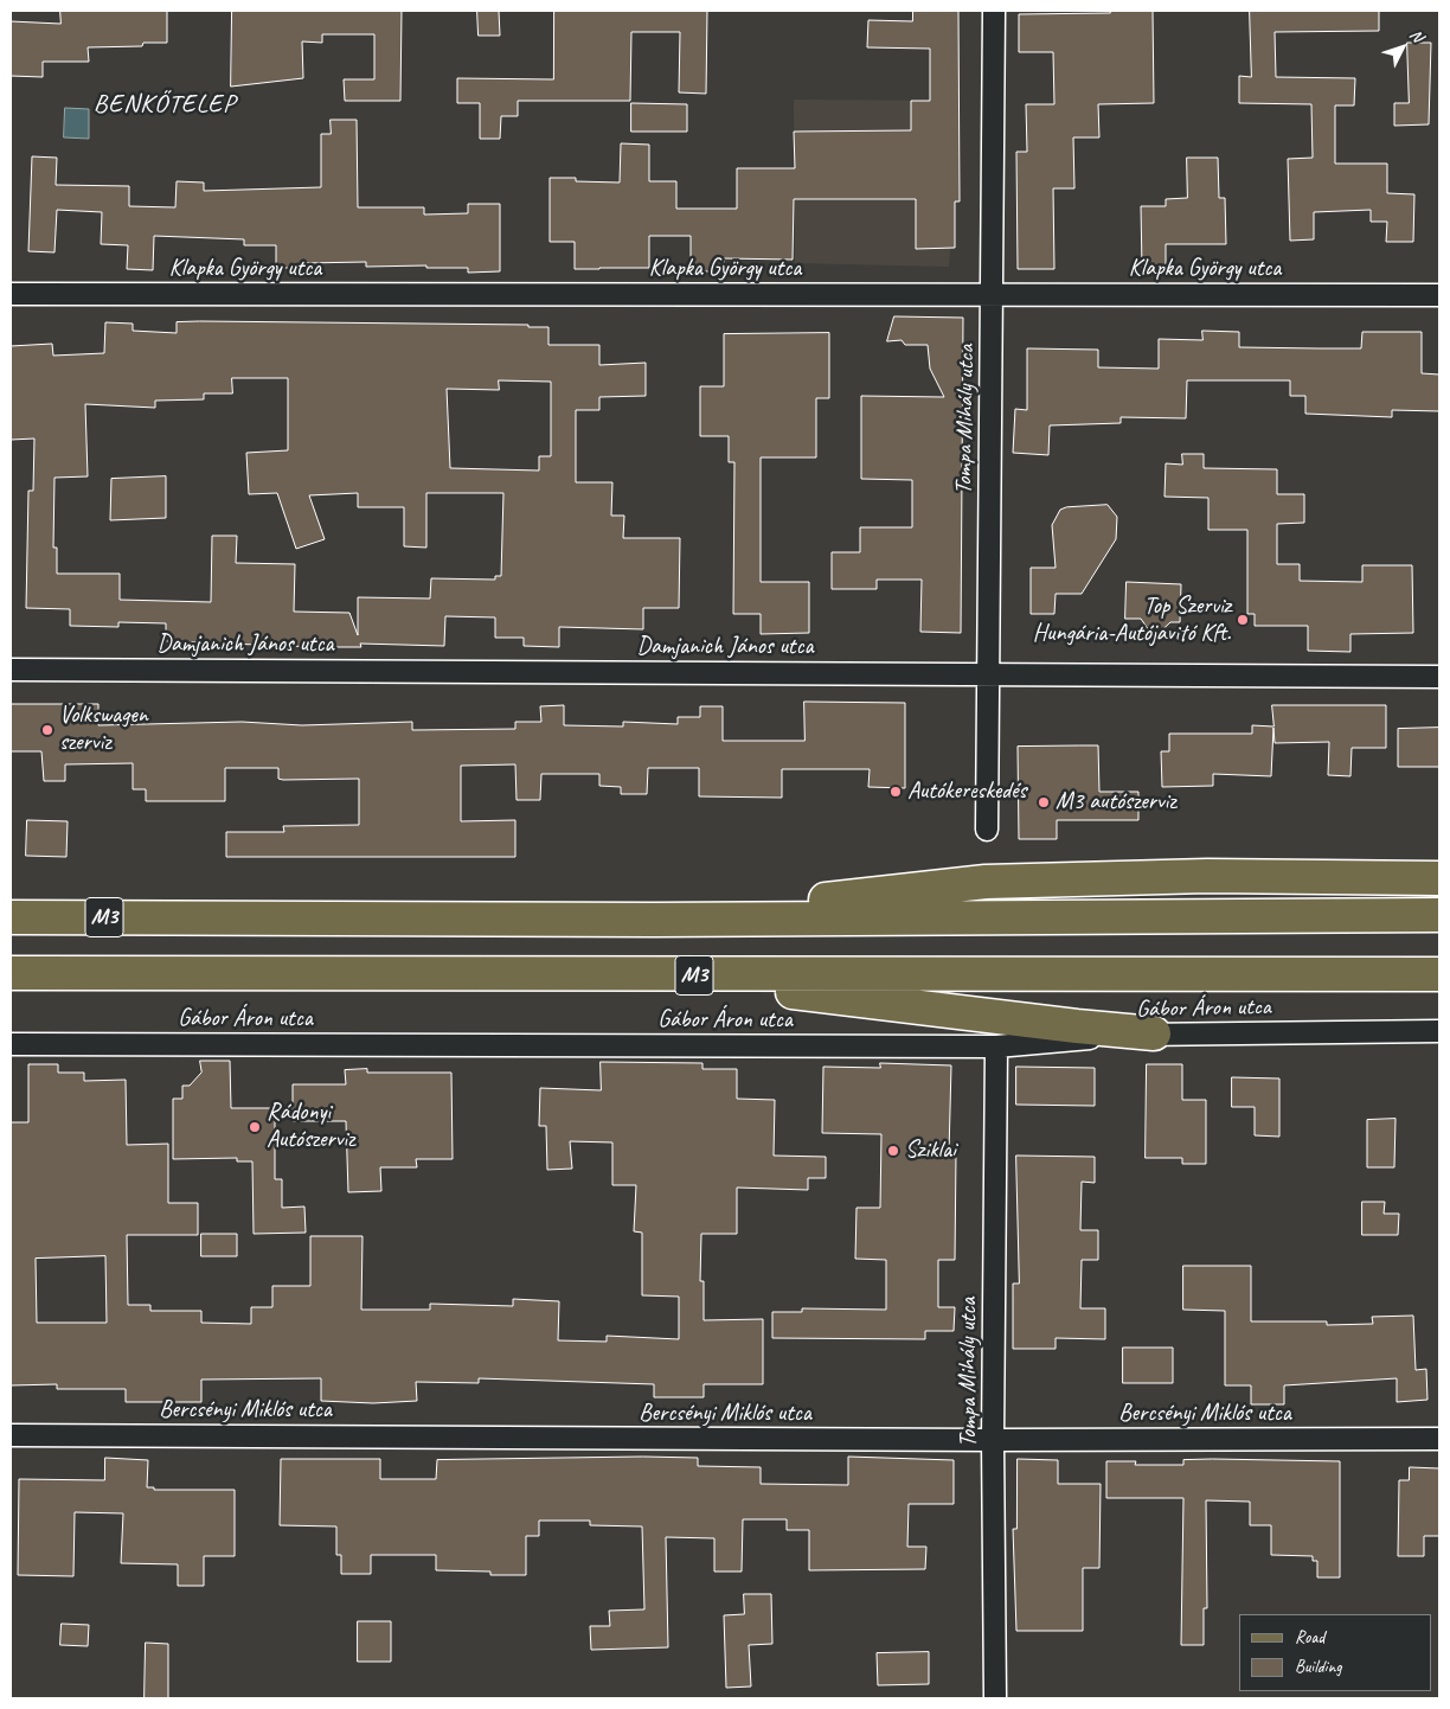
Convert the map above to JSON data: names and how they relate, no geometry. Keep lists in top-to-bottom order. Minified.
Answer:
{"streets":{"main road":["M3"],"street":["Klapka György utca","Tompa Mihály utca","Damjanich János utca","Gábor Áron utca","Bercsényi Miklós utca"]},"crossings":[["Klapka György utca","Tompa Mihály utca"],["Tompa Mihály utca","Damjanich János utca"],["Tompa Mihály utca","Gábor Áron utca"],["Tompa Mihály utca","Bercsényi Miklós utca"]],"districts":["BENKŐTELEP"],"places":["Top Szerviz Hungária-Autójavitó Kft.","Volkswagen szerviz","Autókereskedés","M3 autószerviz","Rádonyi Autószerviz","Sziklai"],"legend":["Road","Building"],"north":"top right"}
